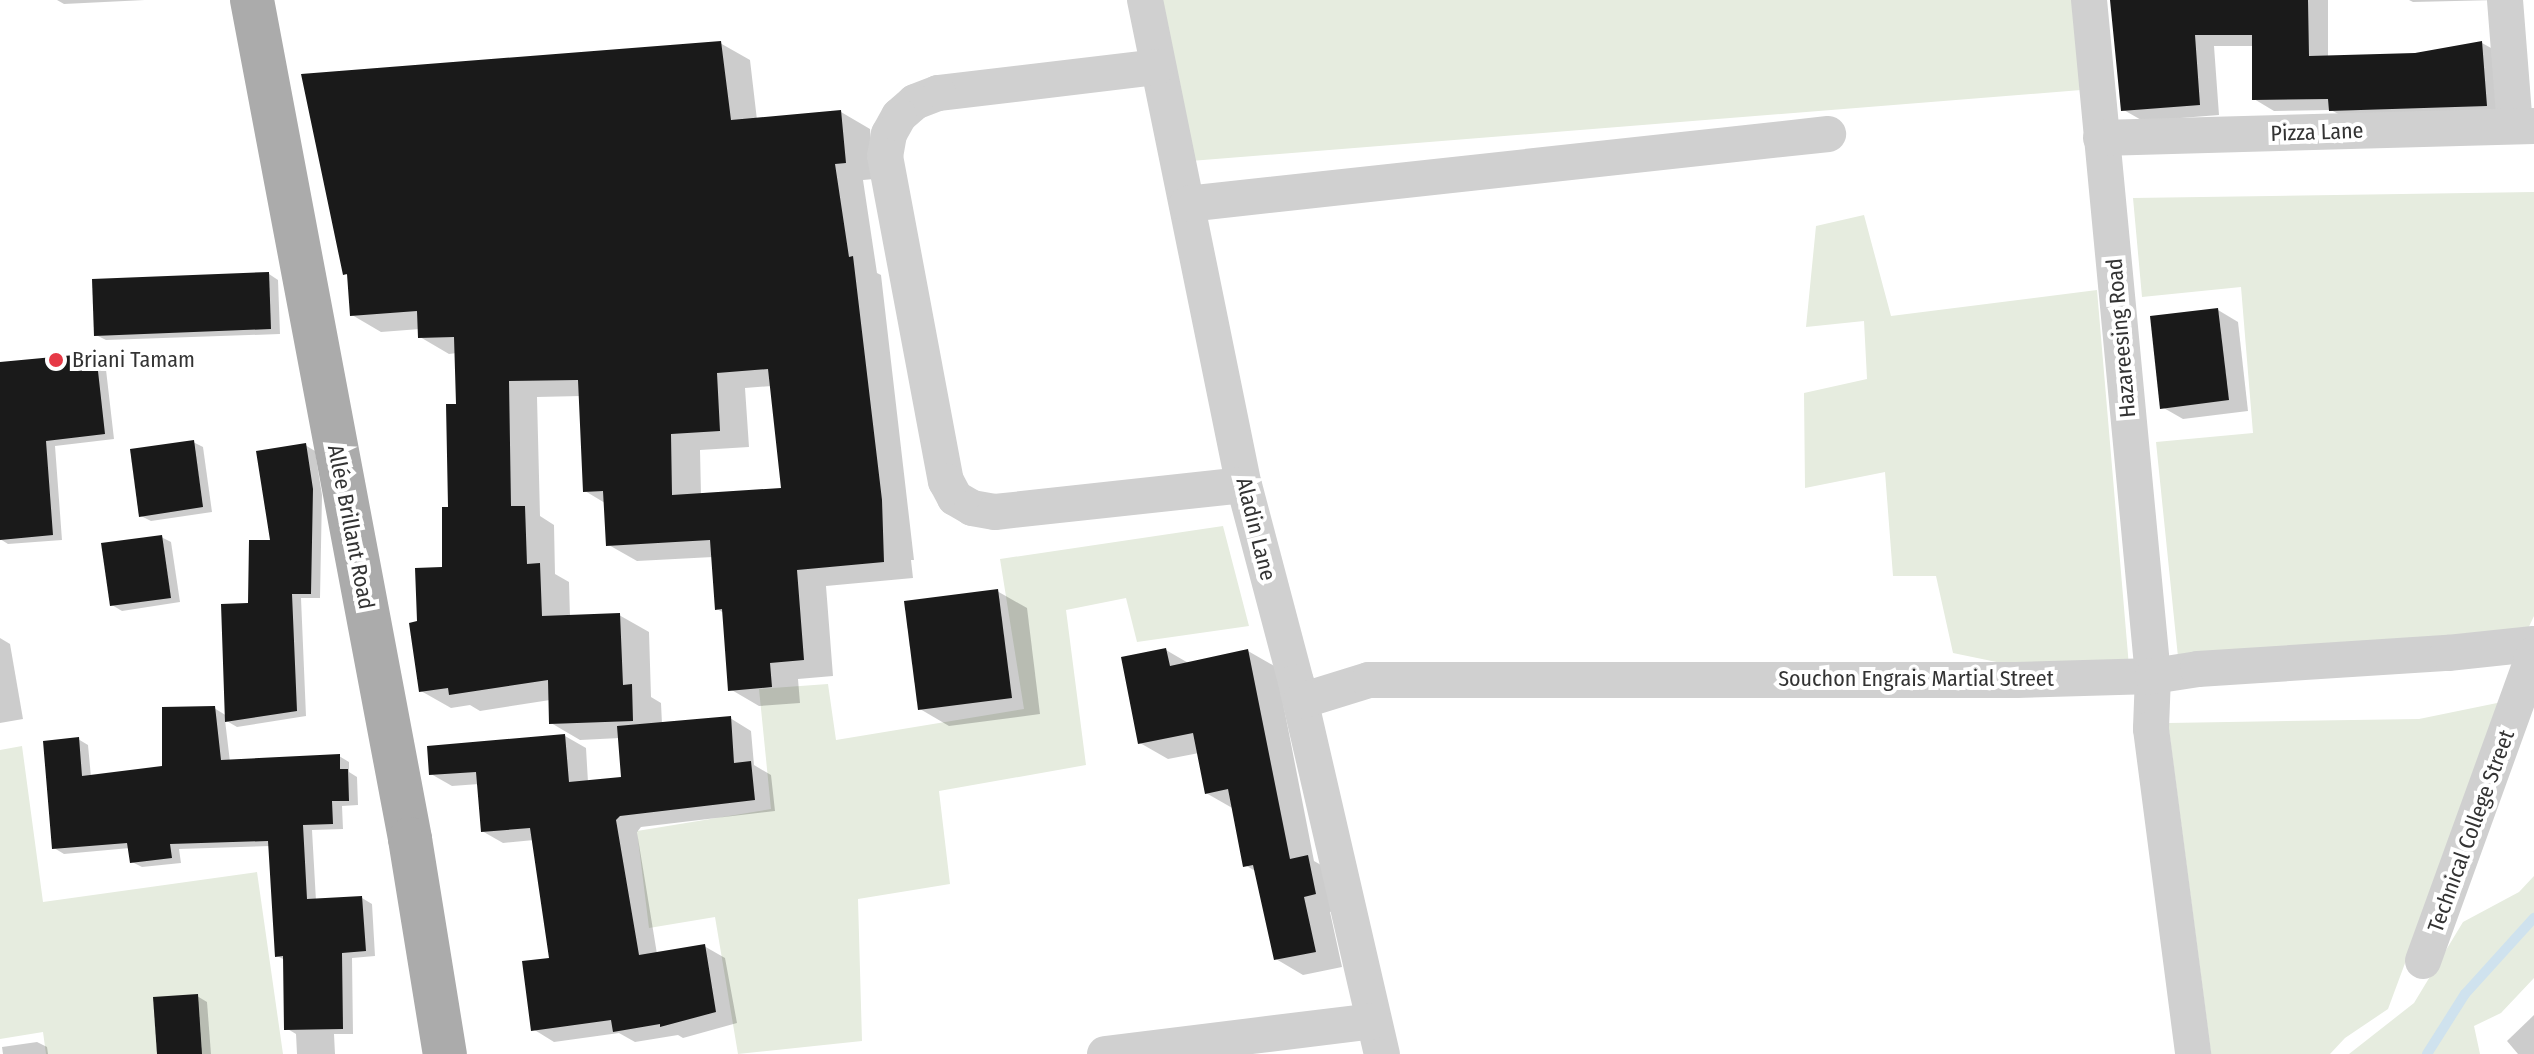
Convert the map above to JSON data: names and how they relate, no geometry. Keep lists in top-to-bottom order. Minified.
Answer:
{"streets":{"main road":["Allée Brillant Road"],"street":["Pizza Lane","Hazareesing Road","Aladin Lane","Souchon Engrais Martial Street","Technical College Street"]},"crossings":[["Pizza Lane","Hazareesing Road"],["Hazareesing Road","Souchon Engrais Martial Street"],["Aladin Lane","Souchon Engrais Martial Street"]],"places":["Briani Tamam"]}
